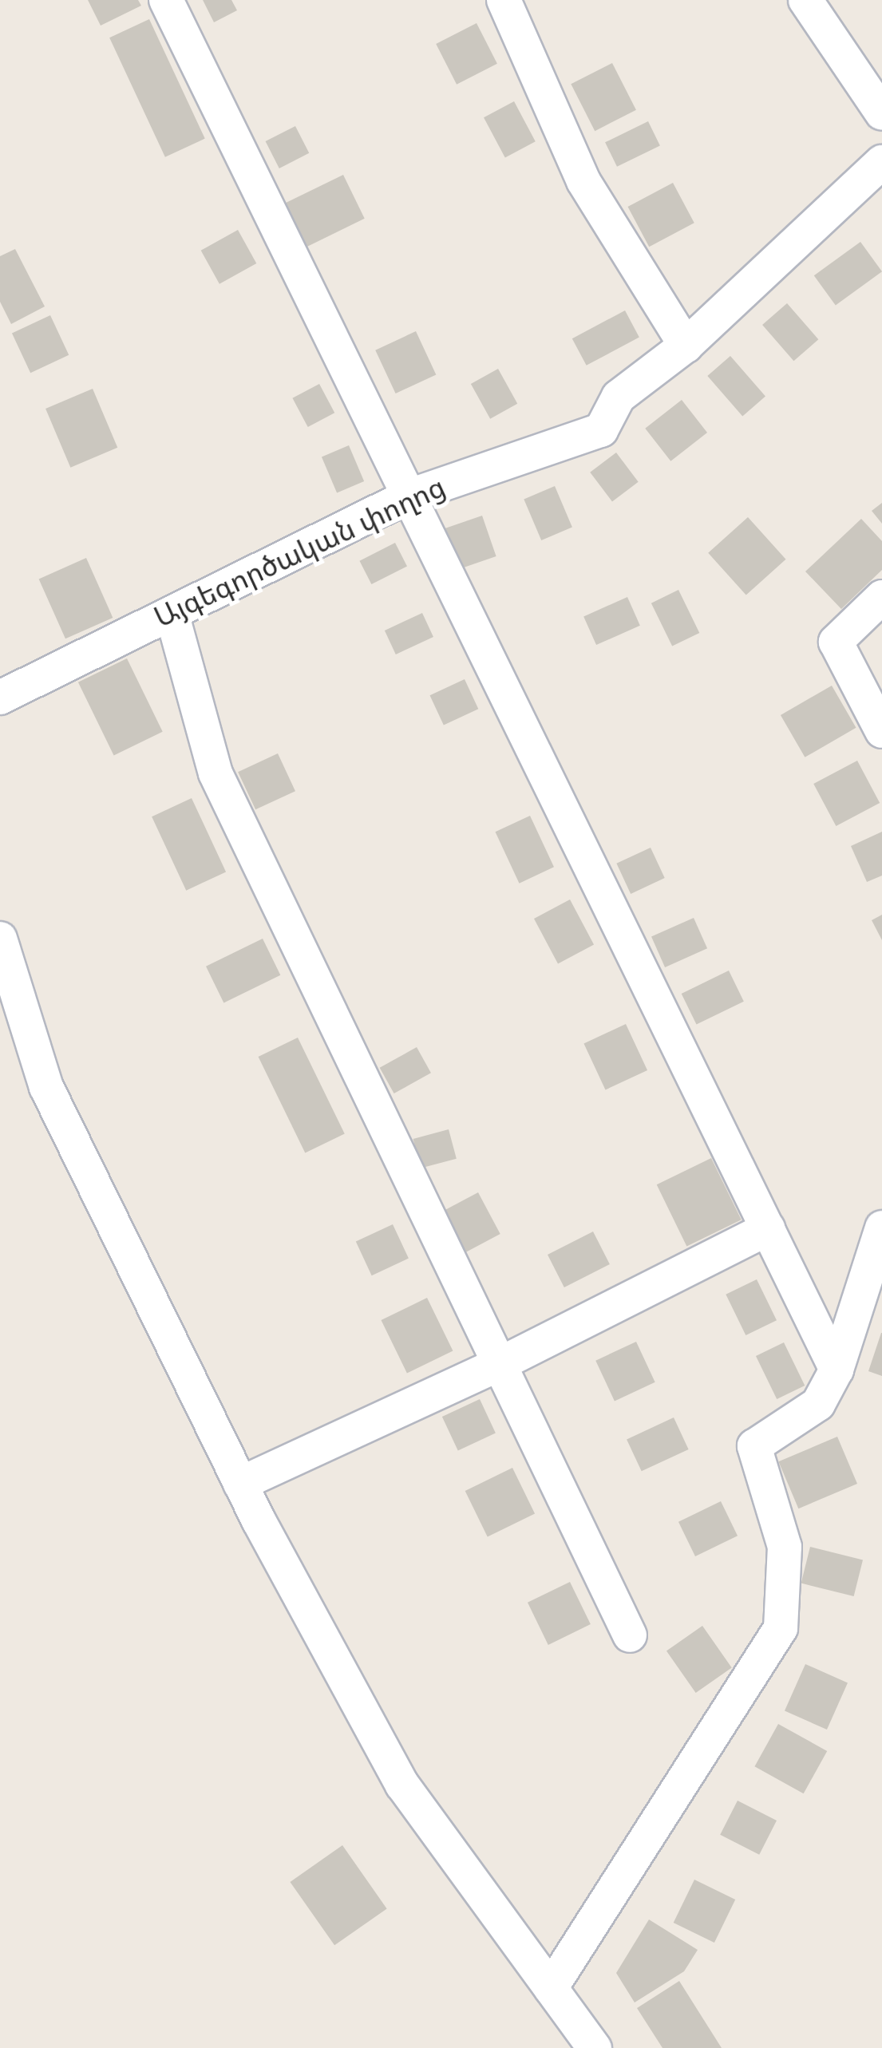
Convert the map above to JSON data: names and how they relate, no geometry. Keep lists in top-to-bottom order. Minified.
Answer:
{"streets":{"street":["Այգեգործական փողոց"]}}
